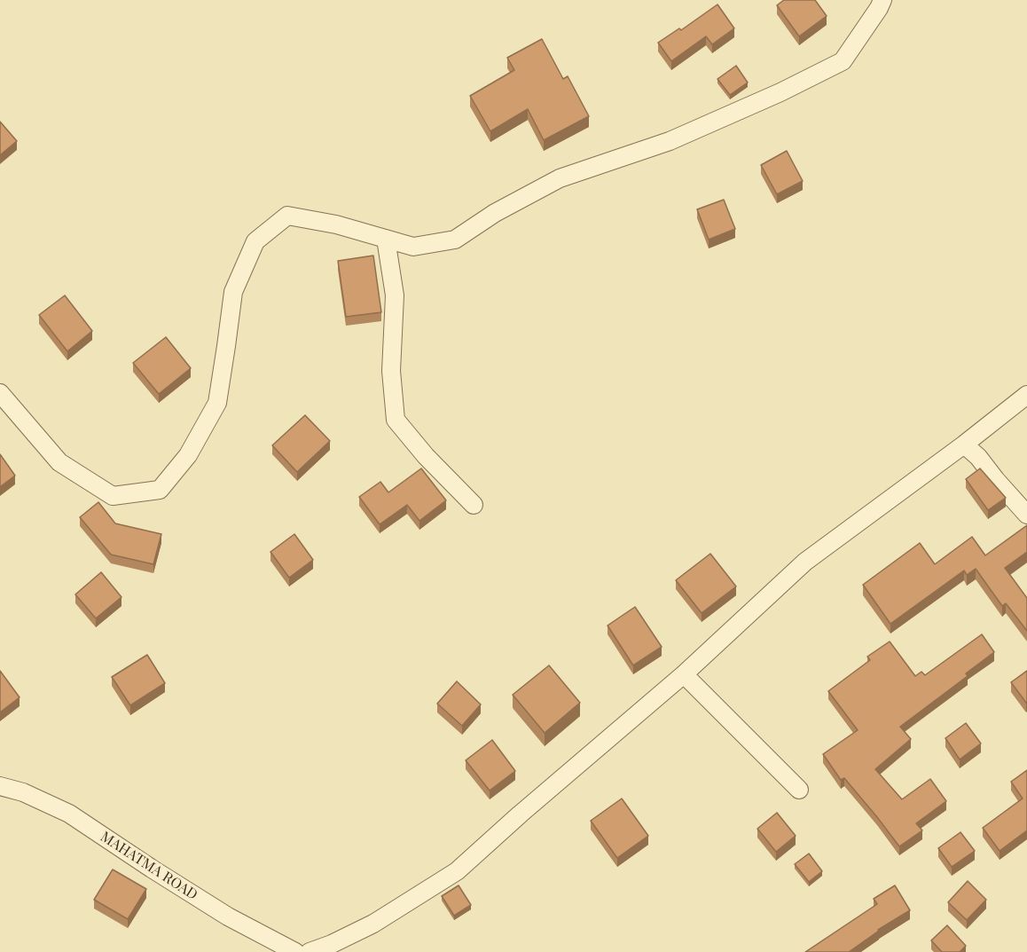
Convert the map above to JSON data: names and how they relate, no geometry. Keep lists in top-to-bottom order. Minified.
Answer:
{"streets":{"street":["MAHATMA ROAD"]}}
